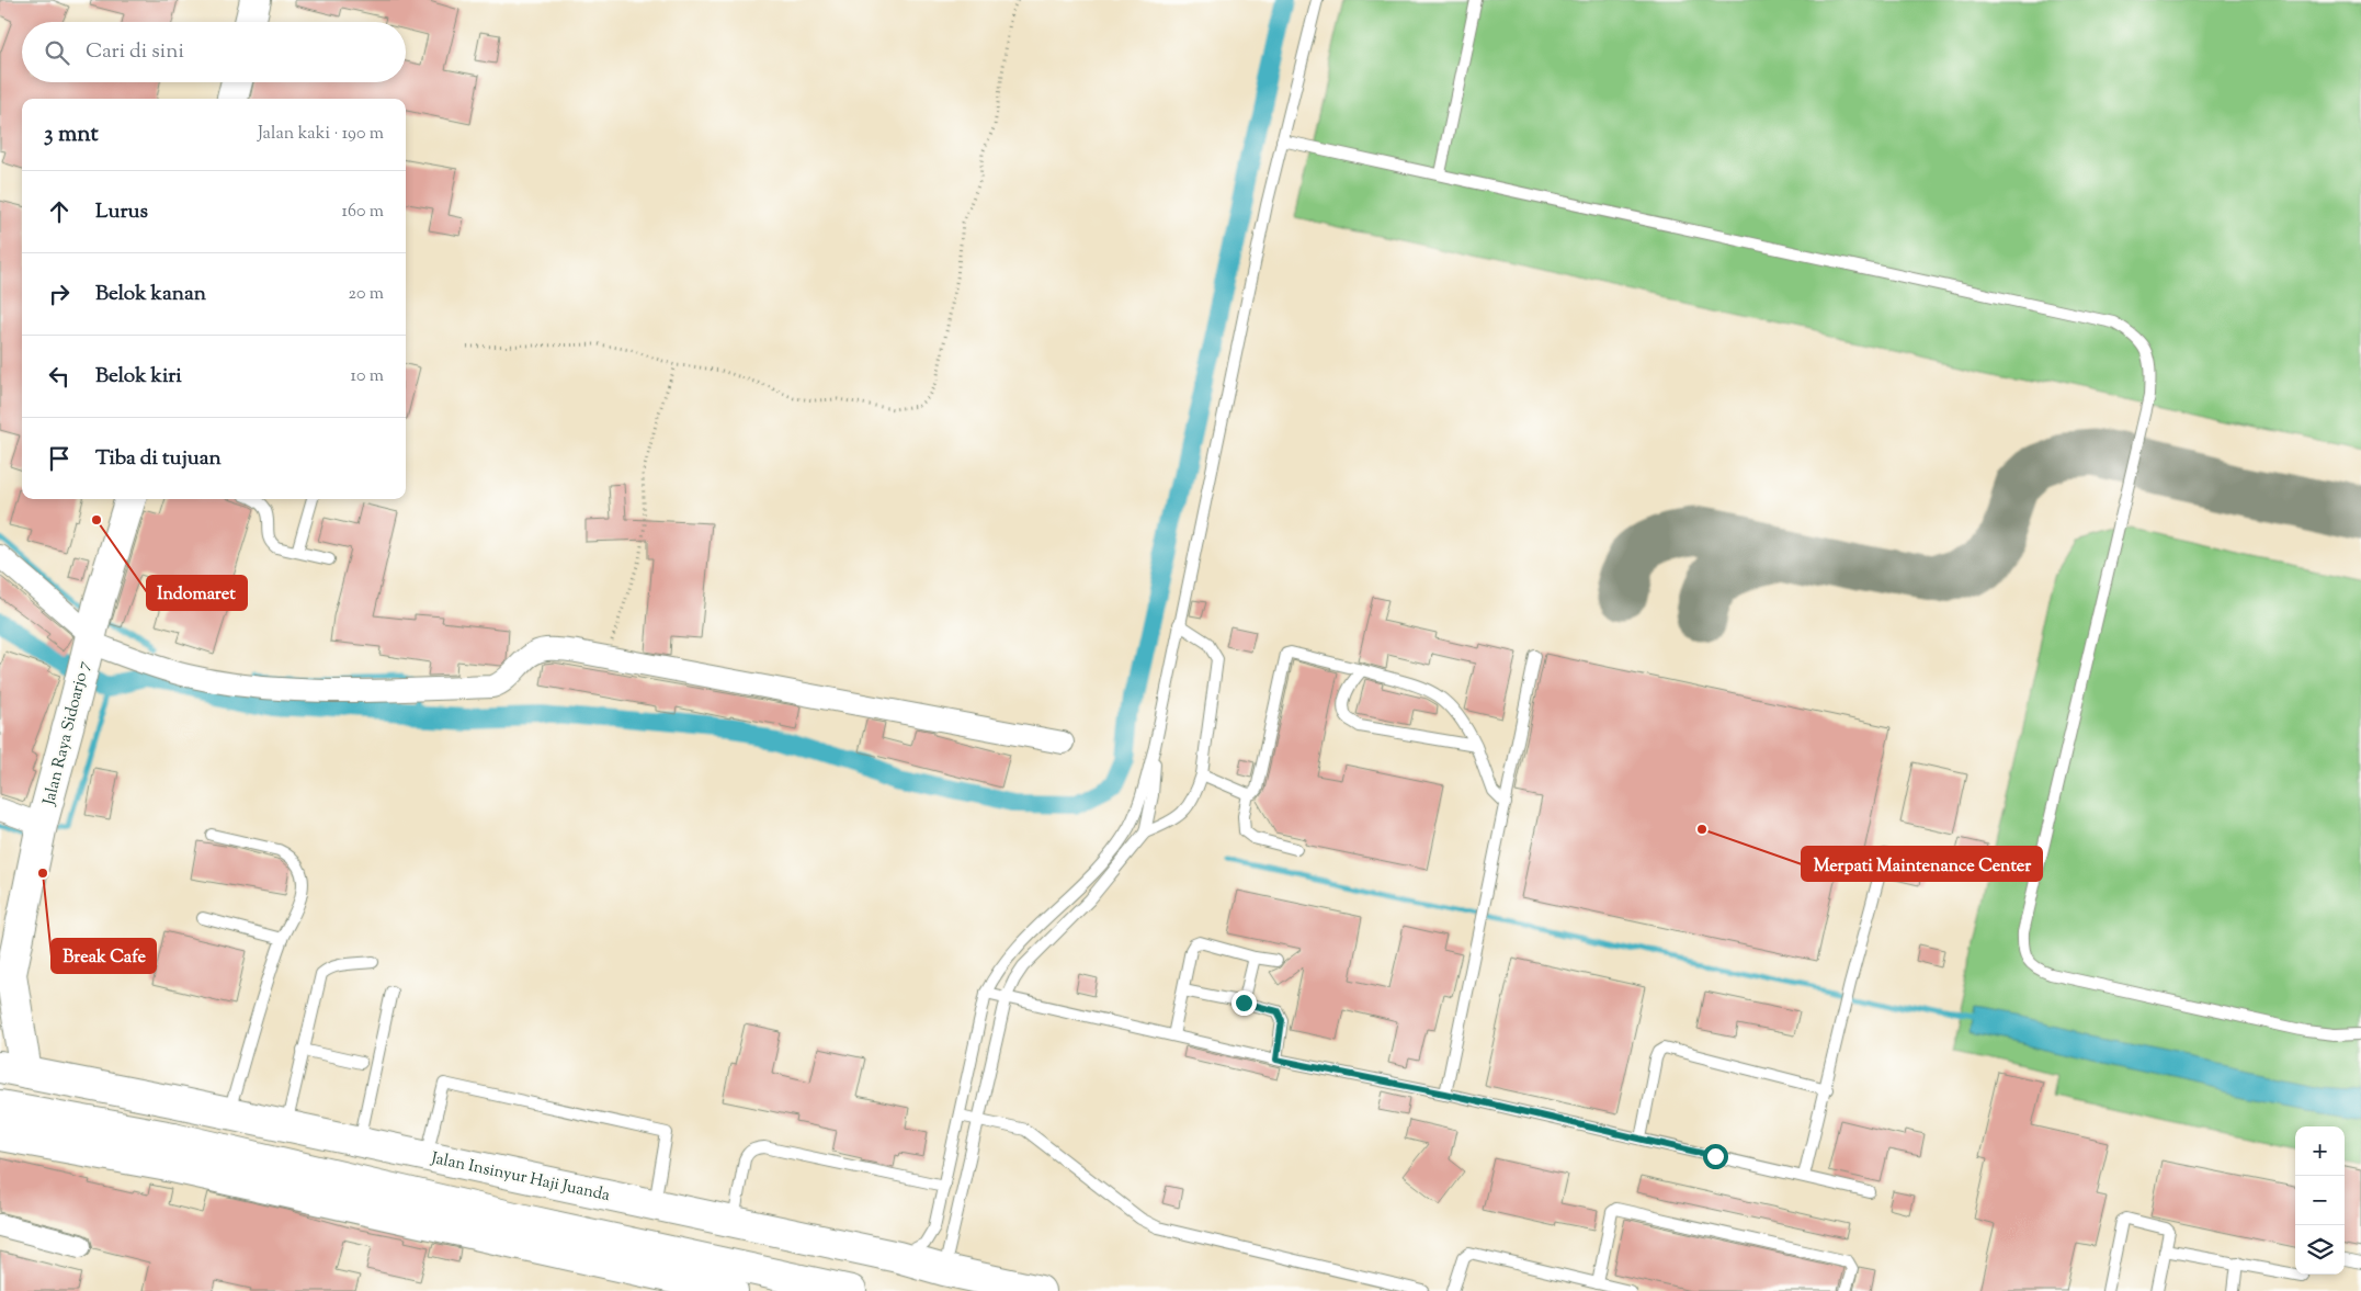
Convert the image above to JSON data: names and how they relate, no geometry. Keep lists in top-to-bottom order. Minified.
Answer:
{"streets":{"main road":["Jalan Raya Sidoarjo 7","Jalan Insinyur Haji Juanda"]},"crossings":[["Jalan Raya Sidoarjo 7","Jalan Insinyur Haji Juanda"]],"places":["Indomaret","Merpati Maintenance Center","Break Cafe"],"page":{"search":"Cari di sini","heading":["3 mnt","Jalan kaki · 190 m"],"list":[["Lurus","160 m"],["Belok kanan","20 m"],["Belok kiri","10 m"],"Tiba di tujuan"],"map_buttons":["+","−"]}}
